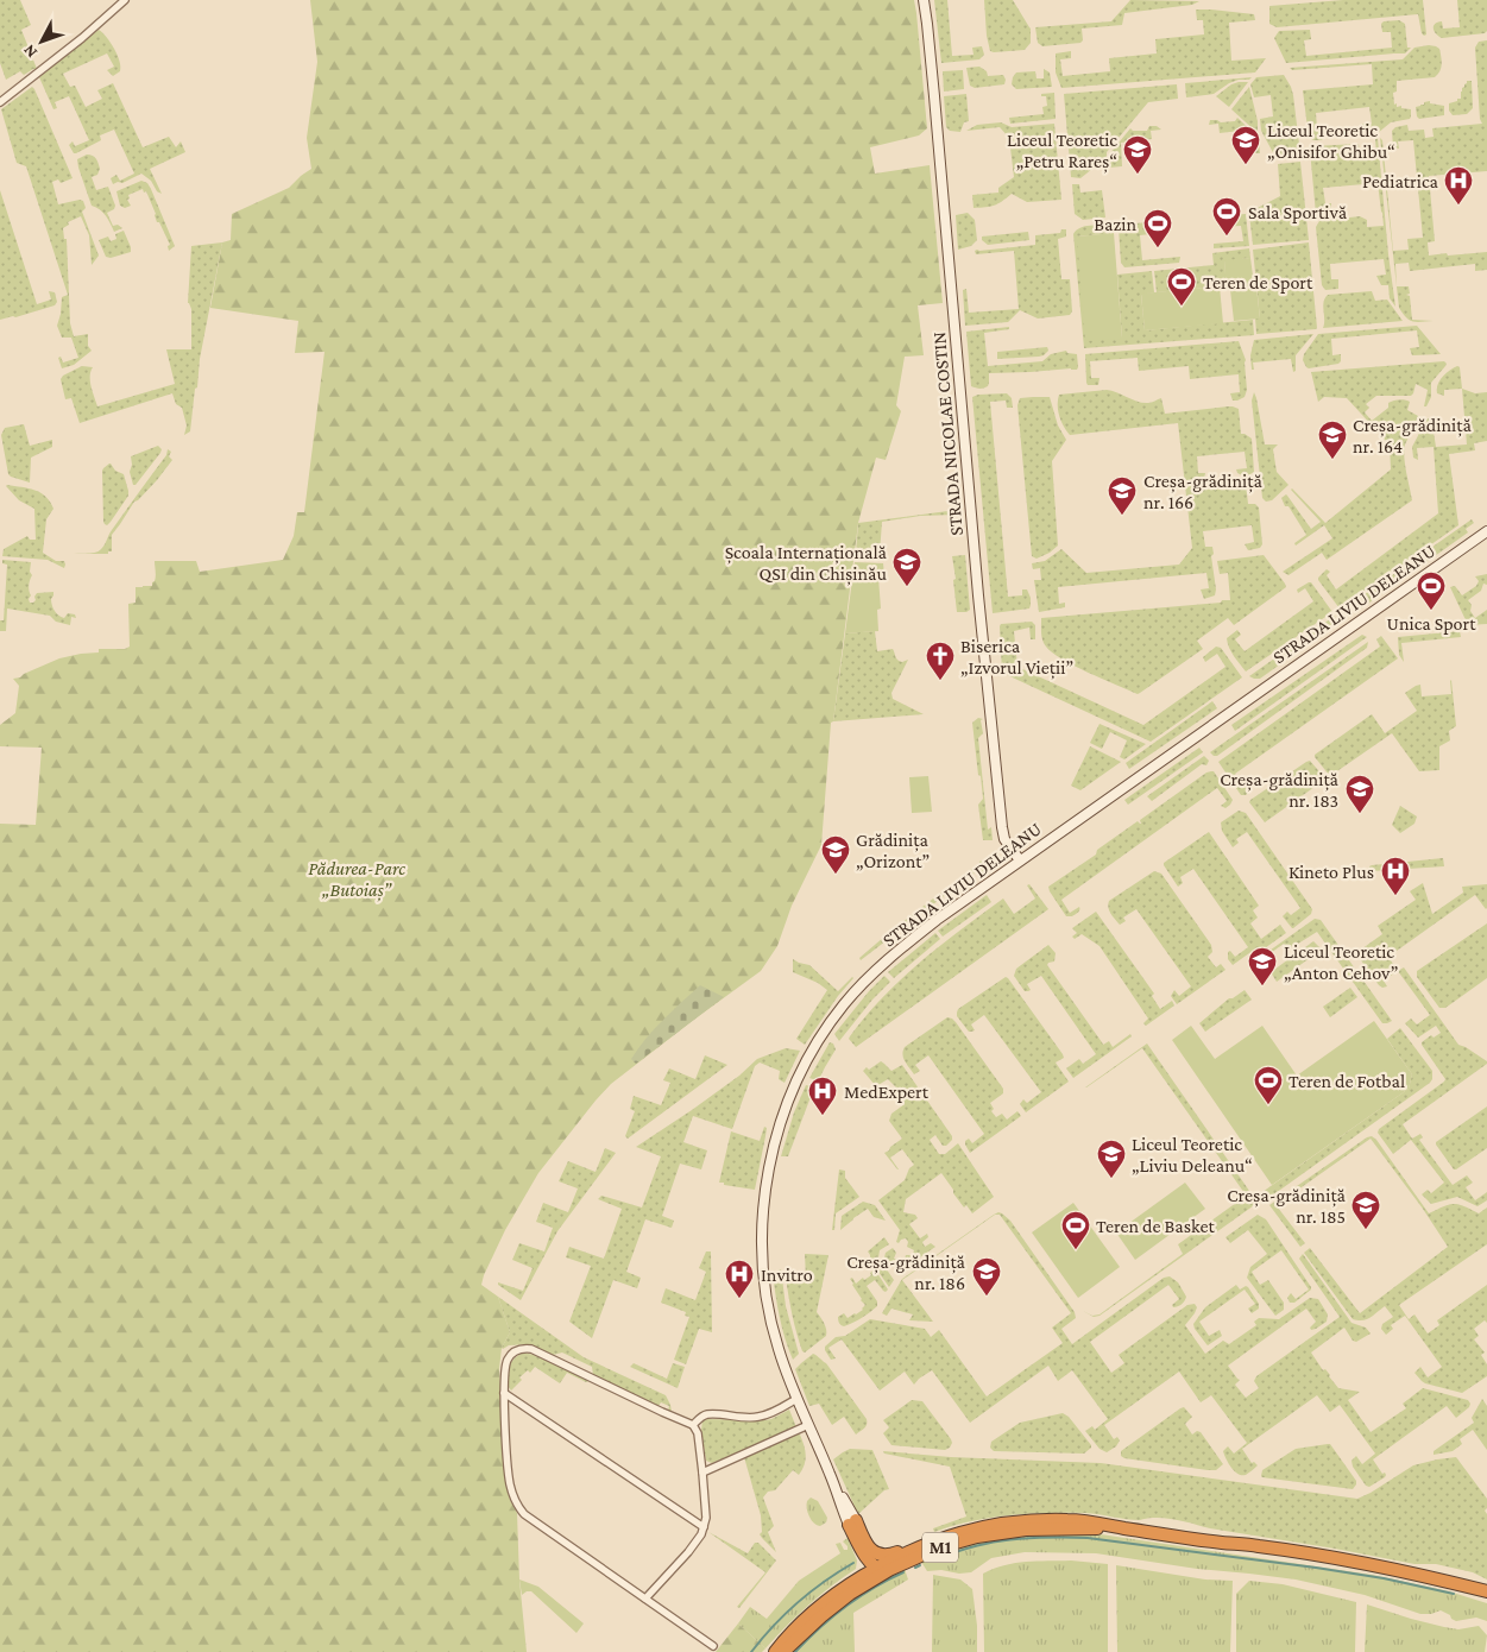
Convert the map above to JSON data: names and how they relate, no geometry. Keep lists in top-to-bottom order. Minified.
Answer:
{"streets":{"highway":["M1"],"main road":["STRADA NICOLAE COSTIN","STRADA LIVIU DELEANU"]},"crossings":[["STRADA NICOLAE COSTIN","STRADA LIVIU DELEANU"],["STRADA LIVIU DELEANU","M1"]],"parks":["Pădurea-Parc „Butoiaș”"],"places":{"school or university":["Liceul Teoretic „Onisifor Ghibu“","Liceul Teoretic „Petru Rareș“","Creșa-grădiniță nr. 164","Creșa-grădiniță nr. 166","Școala Internațională QSI din Chișinău","Creșa-grădiniță nr. 183","Grădinița „Orizont”","Liceul Teoretic „Anton Cehov”","Liceul Teoretic „Liviu Deleanu“","Creșa-grădiniță nr. 185","Creșa-grădiniță nr. 186"],"hospital":["Pediatrica","Kineto Plus","MedExpert","Invitro"],"sports":["Sala Sportivă","Bazin","Teren de Sport","Unica Sport","Teren de Fotbal","Teren de Basket"],"church":["Biserica „Izvorul Vieții”"]},"north":"bottom left"}
